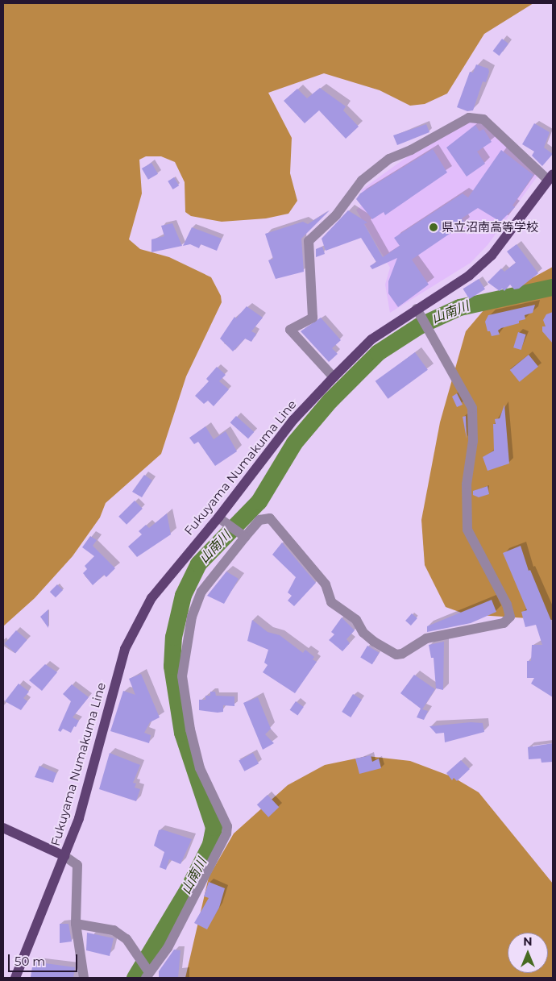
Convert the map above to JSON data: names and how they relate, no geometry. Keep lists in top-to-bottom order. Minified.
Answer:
{"streets":{"main road":["Fukuyama Numakuma Line"]},"water":["山南川"],"places":["県立沼南高等学校"],"scale_bar":"50 m","north":"top"}
